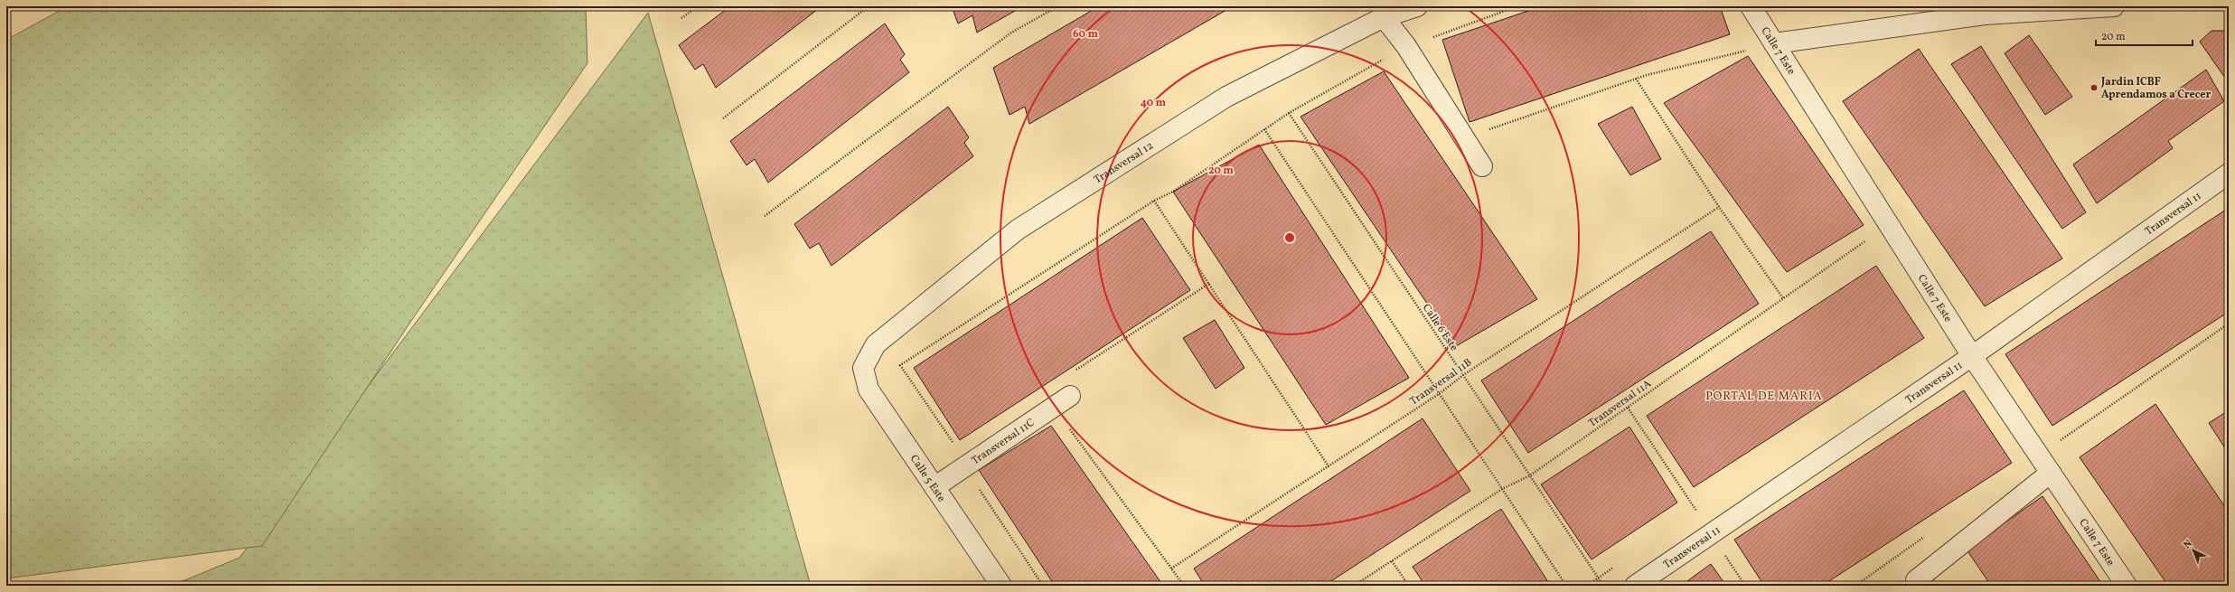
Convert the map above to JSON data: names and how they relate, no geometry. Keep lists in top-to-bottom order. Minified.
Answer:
{"streets":{"street":["Calle 7 Este","Transversal 12","Transversal 11","Transversal 11C","Calle 5 Este"],"path":["Calle 6 Este","Transversal 11B","Transversal 11A"]},"crossings":[["Calle 7 Este","Transversal 11"],["Calle 7 Este","Transversal 11A"],["Transversal 12","Calle 5 Este"],["Calle 6 Este","Transversal 11B"],["Calle 6 Este","Transversal 11A"],["Transversal 11C","Calle 5 Este"]],"districts":["PORTAL DE MARIA"],"places":["Jardin ICBF Aprendamos a Crecer"],"scale_bar":"20 m","north":"top left","rings":["60 m","40 m","20 m"]}
